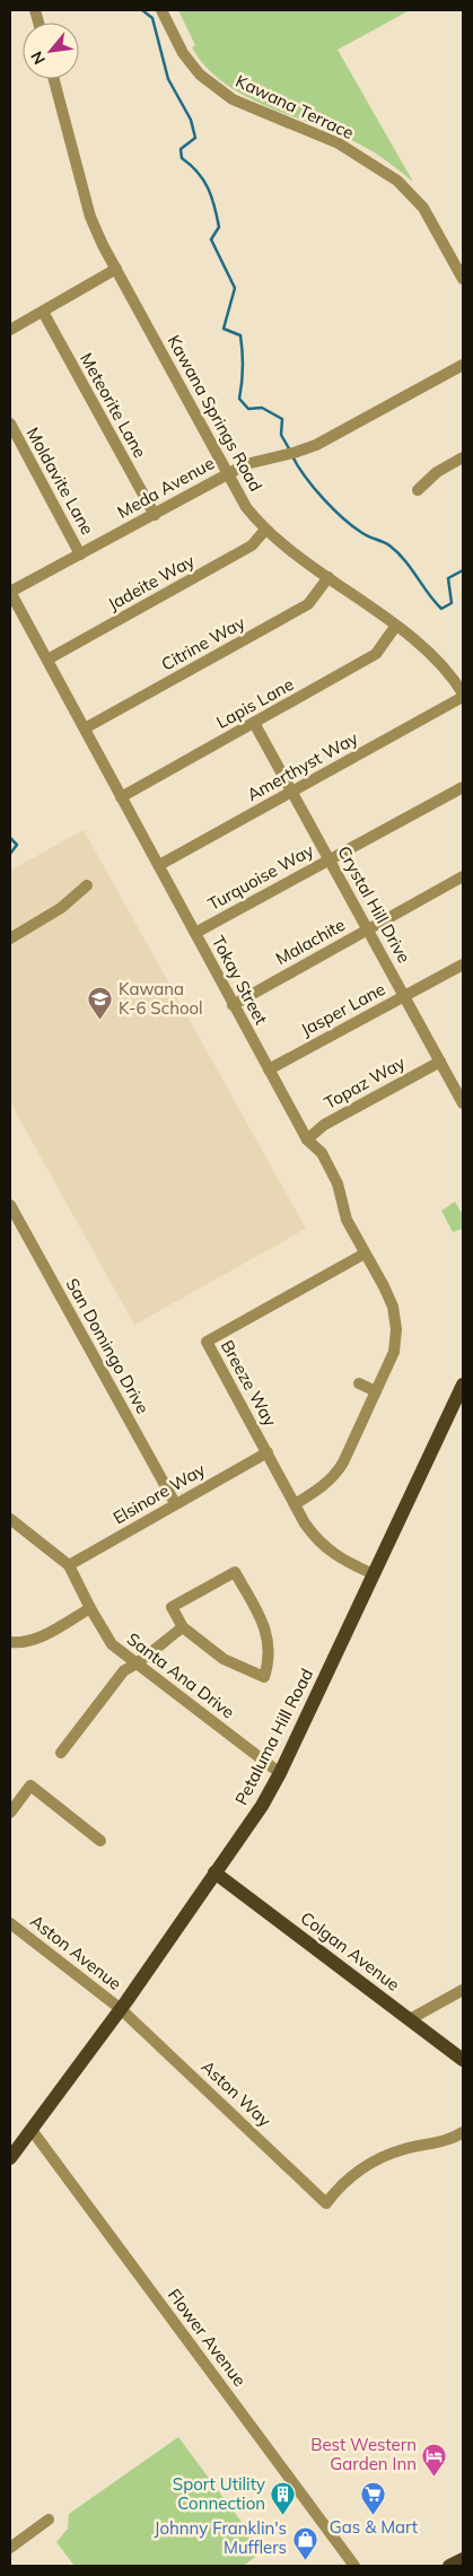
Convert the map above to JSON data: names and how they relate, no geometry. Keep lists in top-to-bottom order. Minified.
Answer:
{"streets":{"main road":["Petaluma Hill Road","Colgan Avenue"],"street":["Kawana Terrace","Meteorite Lane","Kawana Springs Road","Moldavite Lane","Meda Avenue","Jadeite Way","Citrine Way","Lapis Lane","Amerthyst Way","Turquoise Way","Crystal Hill Drive","Malachite","Tokay Street","Jasper Lane","Topaz Way","San Domingo Drive","Breeze Way","Elsinore Way","Santa Ana Drive","Aston Avenue","Aston Way","Flower Avenue"]},"crossings":[["Meteorite Lane","Meda Avenue"],["Kawana Springs Road","Meda Avenue"],["Kawana Springs Road","Jadeite Way"],["Kawana Springs Road","Citrine Way"],["Kawana Springs Road","Lapis Lane"],["Kawana Springs Road","Amerthyst Way"],["Moldavite Lane","Meda Avenue"],["Meda Avenue","Tokay Street"],["Jadeite Way","Tokay Street"],["Citrine Way","Tokay Street"],["Lapis Lane","Crystal Hill Drive"],["Lapis Lane","Tokay Street"],["Amerthyst Way","Crystal Hill Drive"],["Amerthyst Way","Tokay Street"],["Turquoise Way","Crystal Hill Drive"],["Turquoise Way","Tokay Street"],["Crystal Hill Drive","Malachite"],["Crystal Hill Drive","Jasper Lane"],["Crystal Hill Drive","Topaz Way"],["Malachite","Tokay Street"],["Tokay Street","Jasper Lane"],["Tokay Street","Topaz Way"],["Tokay Street","Breeze Way"],["San Domingo Drive","Elsinore Way"],["Breeze Way","Elsinore Way"],["Breeze Way","Petaluma Hill Road"],["Elsinore Way","Santa Ana Drive"],["Santa Ana Drive","Petaluma Hill Road"],["Petaluma Hill Road","Colgan Avenue"],["Petaluma Hill Road","Aston Avenue"],["Petaluma Hill Road","Aston Way"],["Petaluma Hill Road","Flower Avenue"],["Aston Avenue","Aston Way"]],"places":{"school or university":["Kawana K-6 School"],"hotel":["Best Western Garden Inn"],"building":["Sport Utility Connection"],"supermarket":["Gas & Mart"],"shop":["Johnny Franklin's Mufflers"]},"north":"bottom left"}
